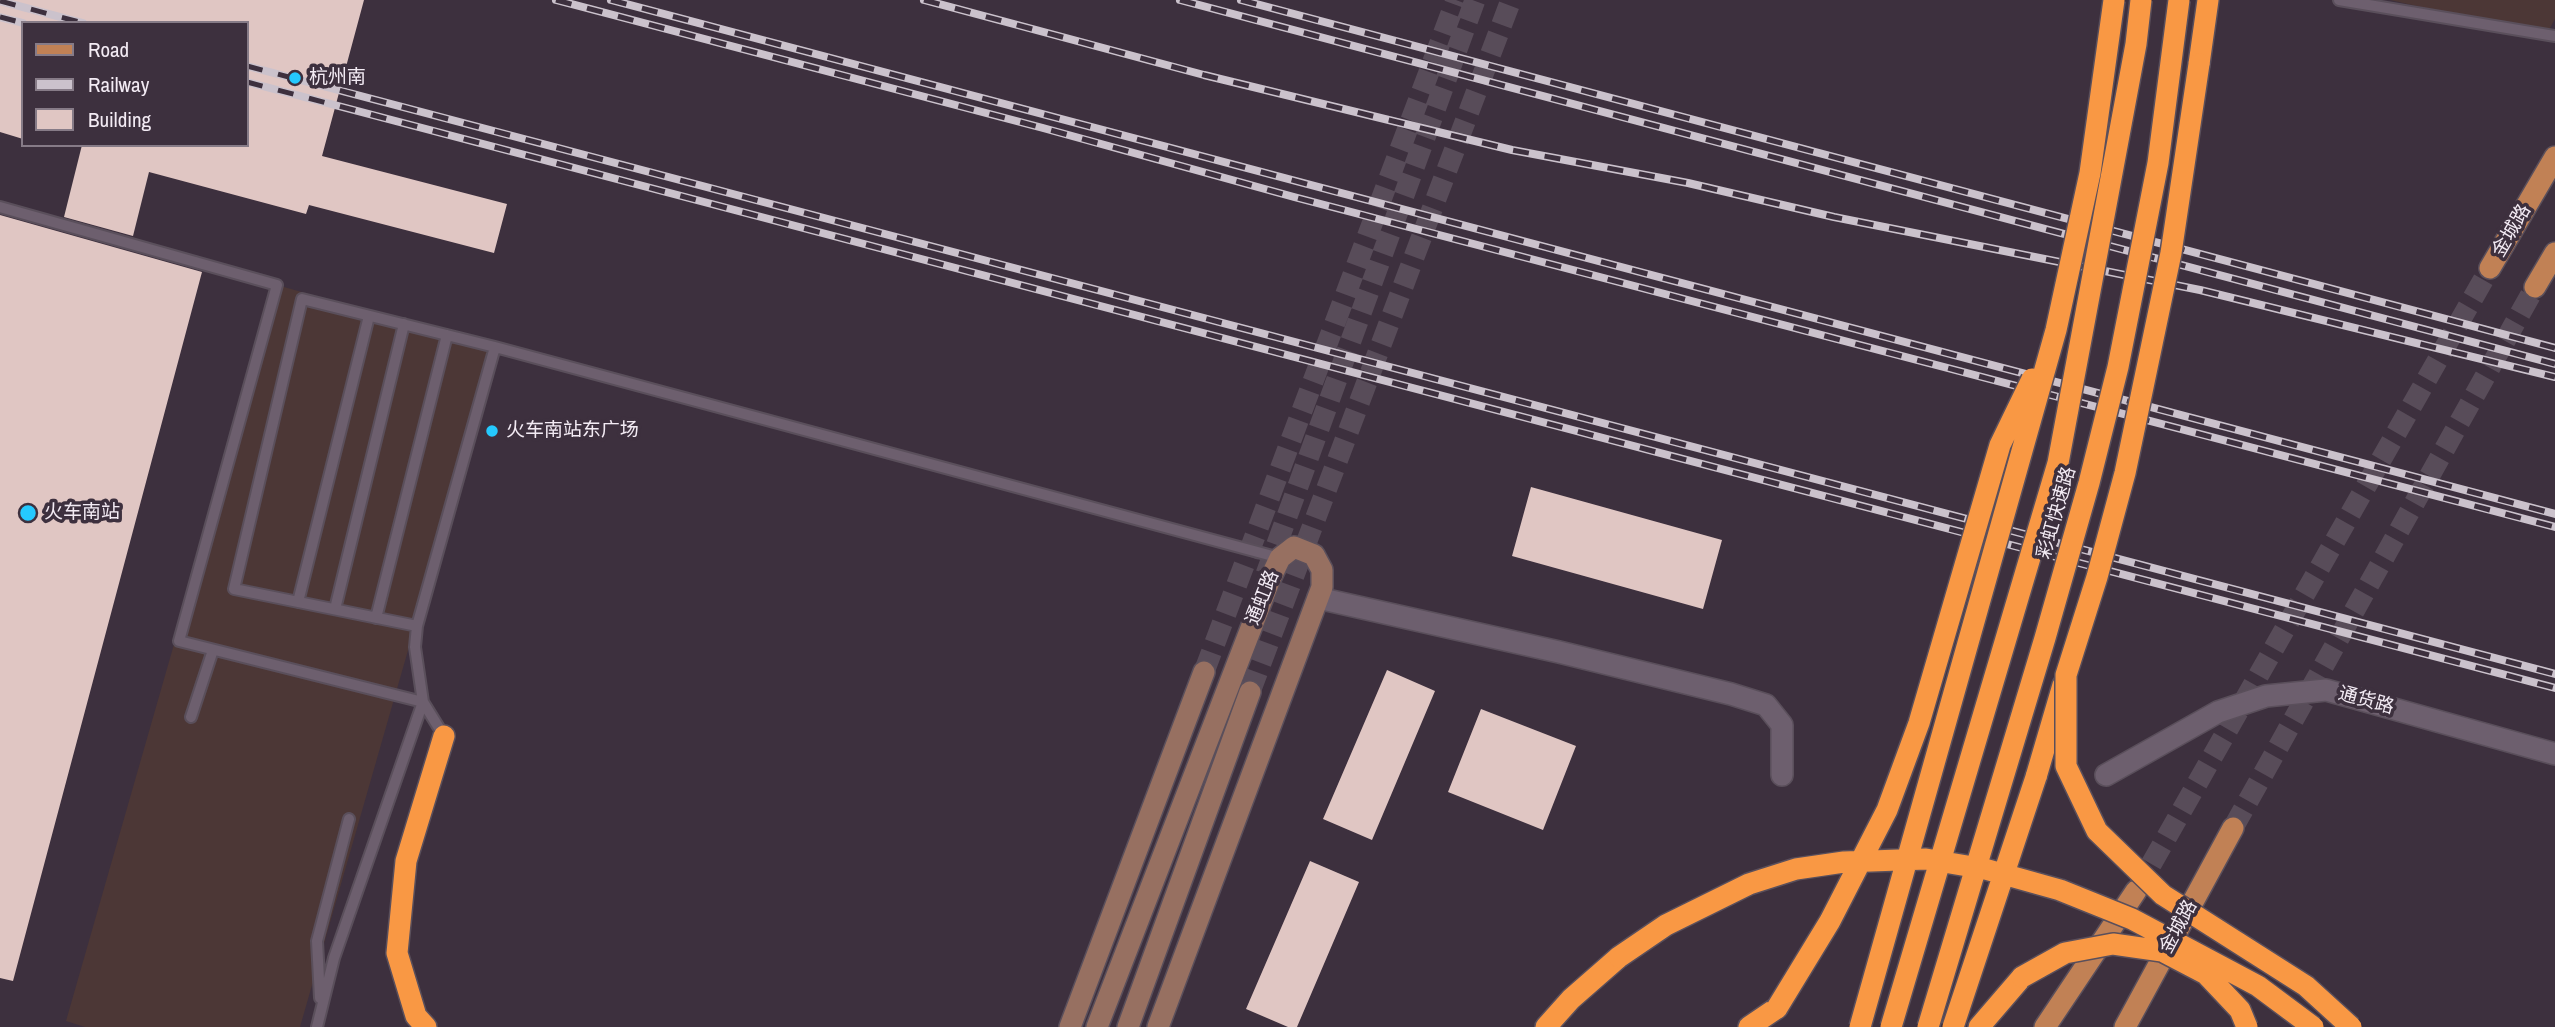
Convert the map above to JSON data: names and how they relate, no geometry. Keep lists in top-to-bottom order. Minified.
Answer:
{"streets":{"highway":["彩虹快速路"],"main road":["金城路"],"street":["通虹路","通货路"]},"places":["杭州南","火车南站东广场","火车南站"],"legend":["Road","Railway","Building"]}
